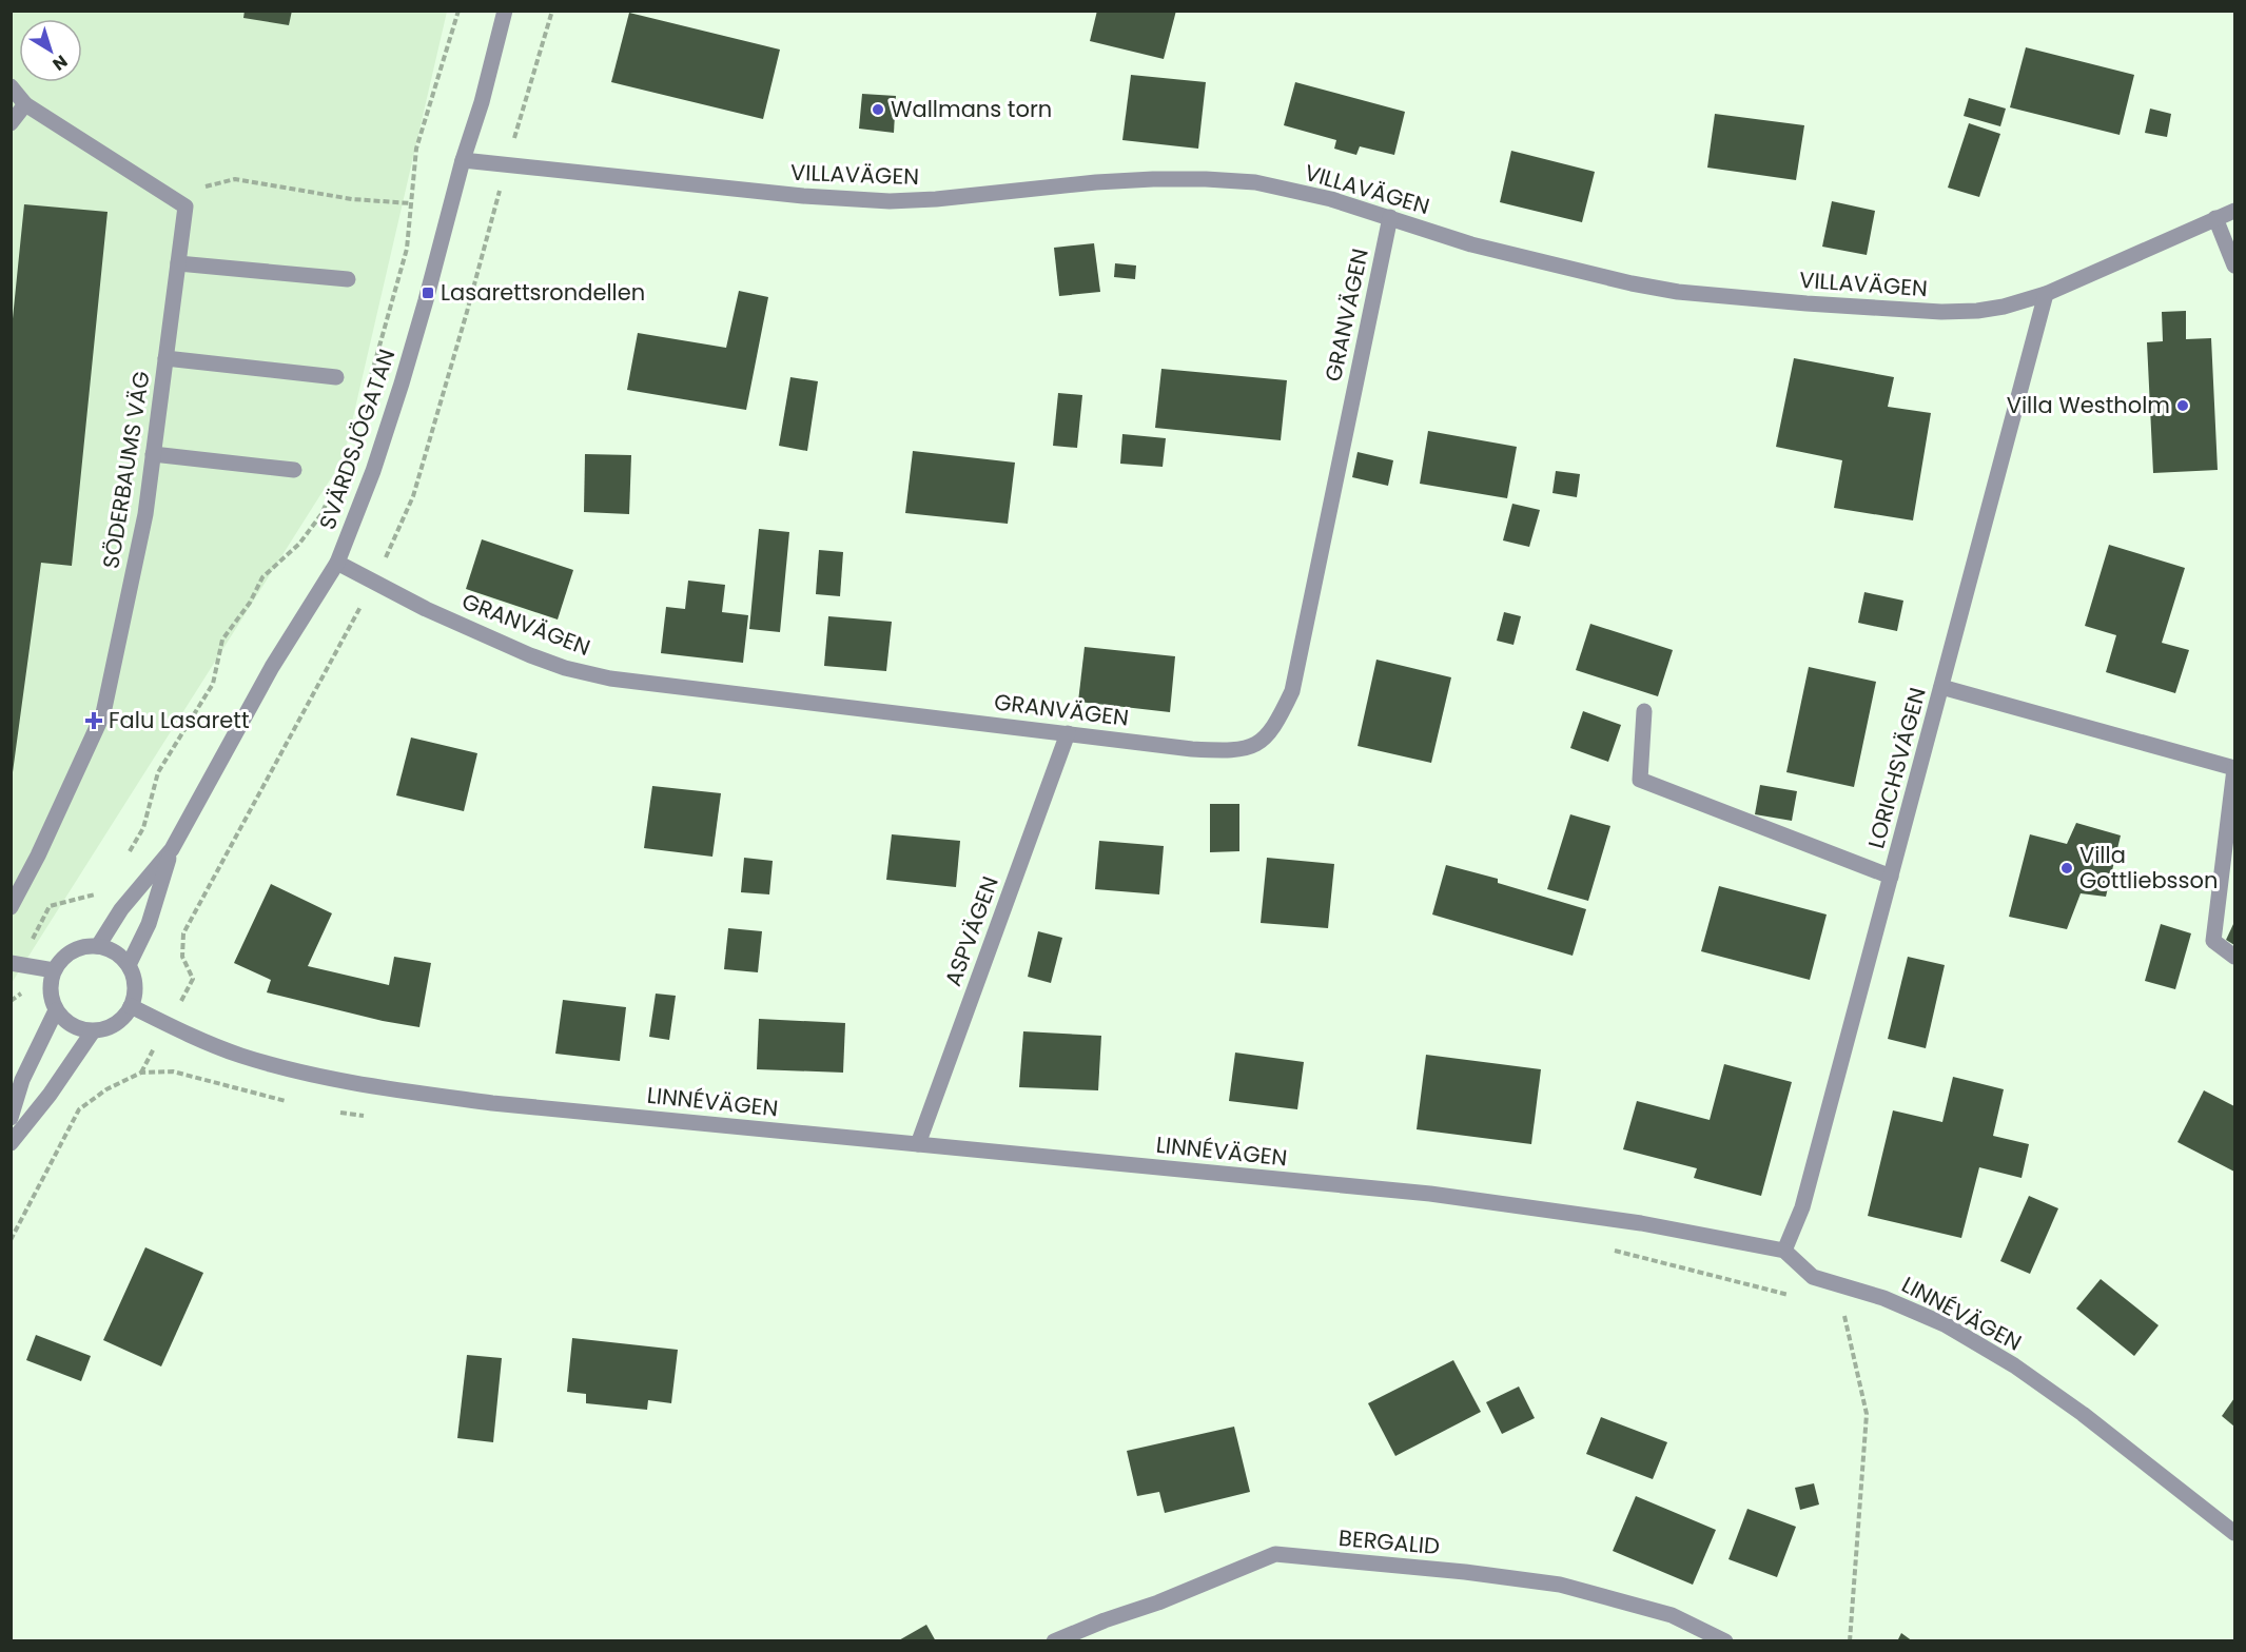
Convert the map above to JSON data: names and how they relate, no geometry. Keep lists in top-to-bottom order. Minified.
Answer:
{"streets":{"street":["VILLAVÄGEN","GRANVÄGEN","SVÄRDSJÖGATAN","SÖDERBAUMS VÄG","LORICHSVÄGEN","ASPVÄGEN","LINNÉVÄGEN","BERGALID"]},"crossings":[["VILLAVÄGEN","GRANVÄGEN"],["VILLAVÄGEN","SVÄRDSJÖGATAN"],["VILLAVÄGEN","LORICHSVÄGEN"],["GRANVÄGEN","SVÄRDSJÖGATAN"],["GRANVÄGEN","ASPVÄGEN"],["SVÄRDSJÖGATAN","LINNÉVÄGEN"],["LORICHSVÄGEN","LINNÉVÄGEN"],["ASPVÄGEN","LINNÉVÄGEN"]],"places":{"other":["Wallmans torn","Villa Westholm","Villa Gottliebsson"],"transit":["Lasarettsrondellen"],"health":["Falu Lasarett"]},"north":"bottom right"}
